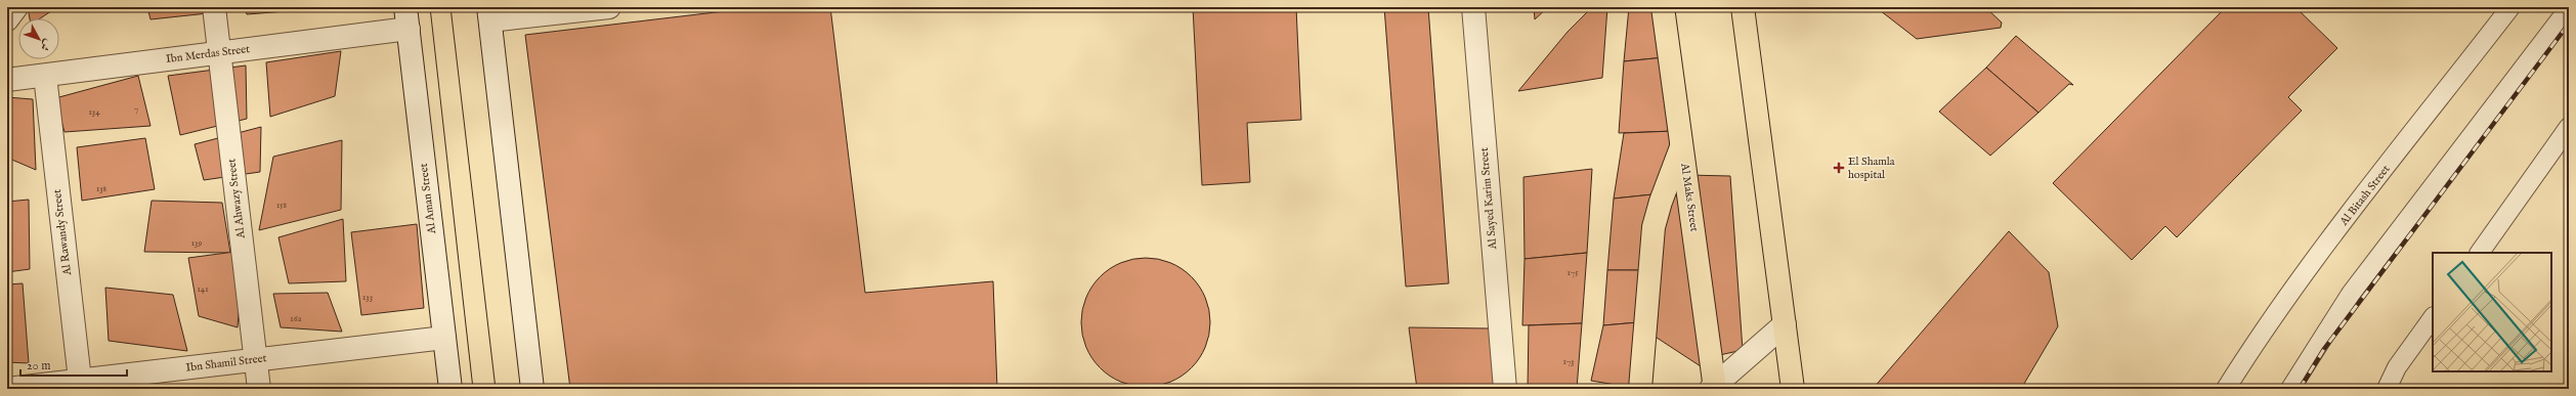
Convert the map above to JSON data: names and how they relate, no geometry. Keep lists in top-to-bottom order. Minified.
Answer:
{"streets":{"main road":["Al Maks Street"],"street":["Ibn Merdas Street","Al Ahwazy Street","Al Aman Street","Al Sayed Karim Street","Al Rawandy Street","Ibn Shamil Street"],"lane":["Al Bitash Street"]},"crossings":[["Ibn Merdas Street","Al Ahwazy Street"],["Ibn Merdas Street","Al Aman Street"],["Ibn Merdas Street","Al Rawandy Street"],["Al Ahwazy Street","Ibn Shamil Street"],["Al Aman Street","Ibn Shamil Street"],["Al Rawandy Street","Ibn Shamil Street"]],"places":{"health":["El Shamla hospital"]},"house_numbers":["7","134","138","158","139","175","141","133","162","173"],"scale_bar":"20 m","north":"bottom right"}
